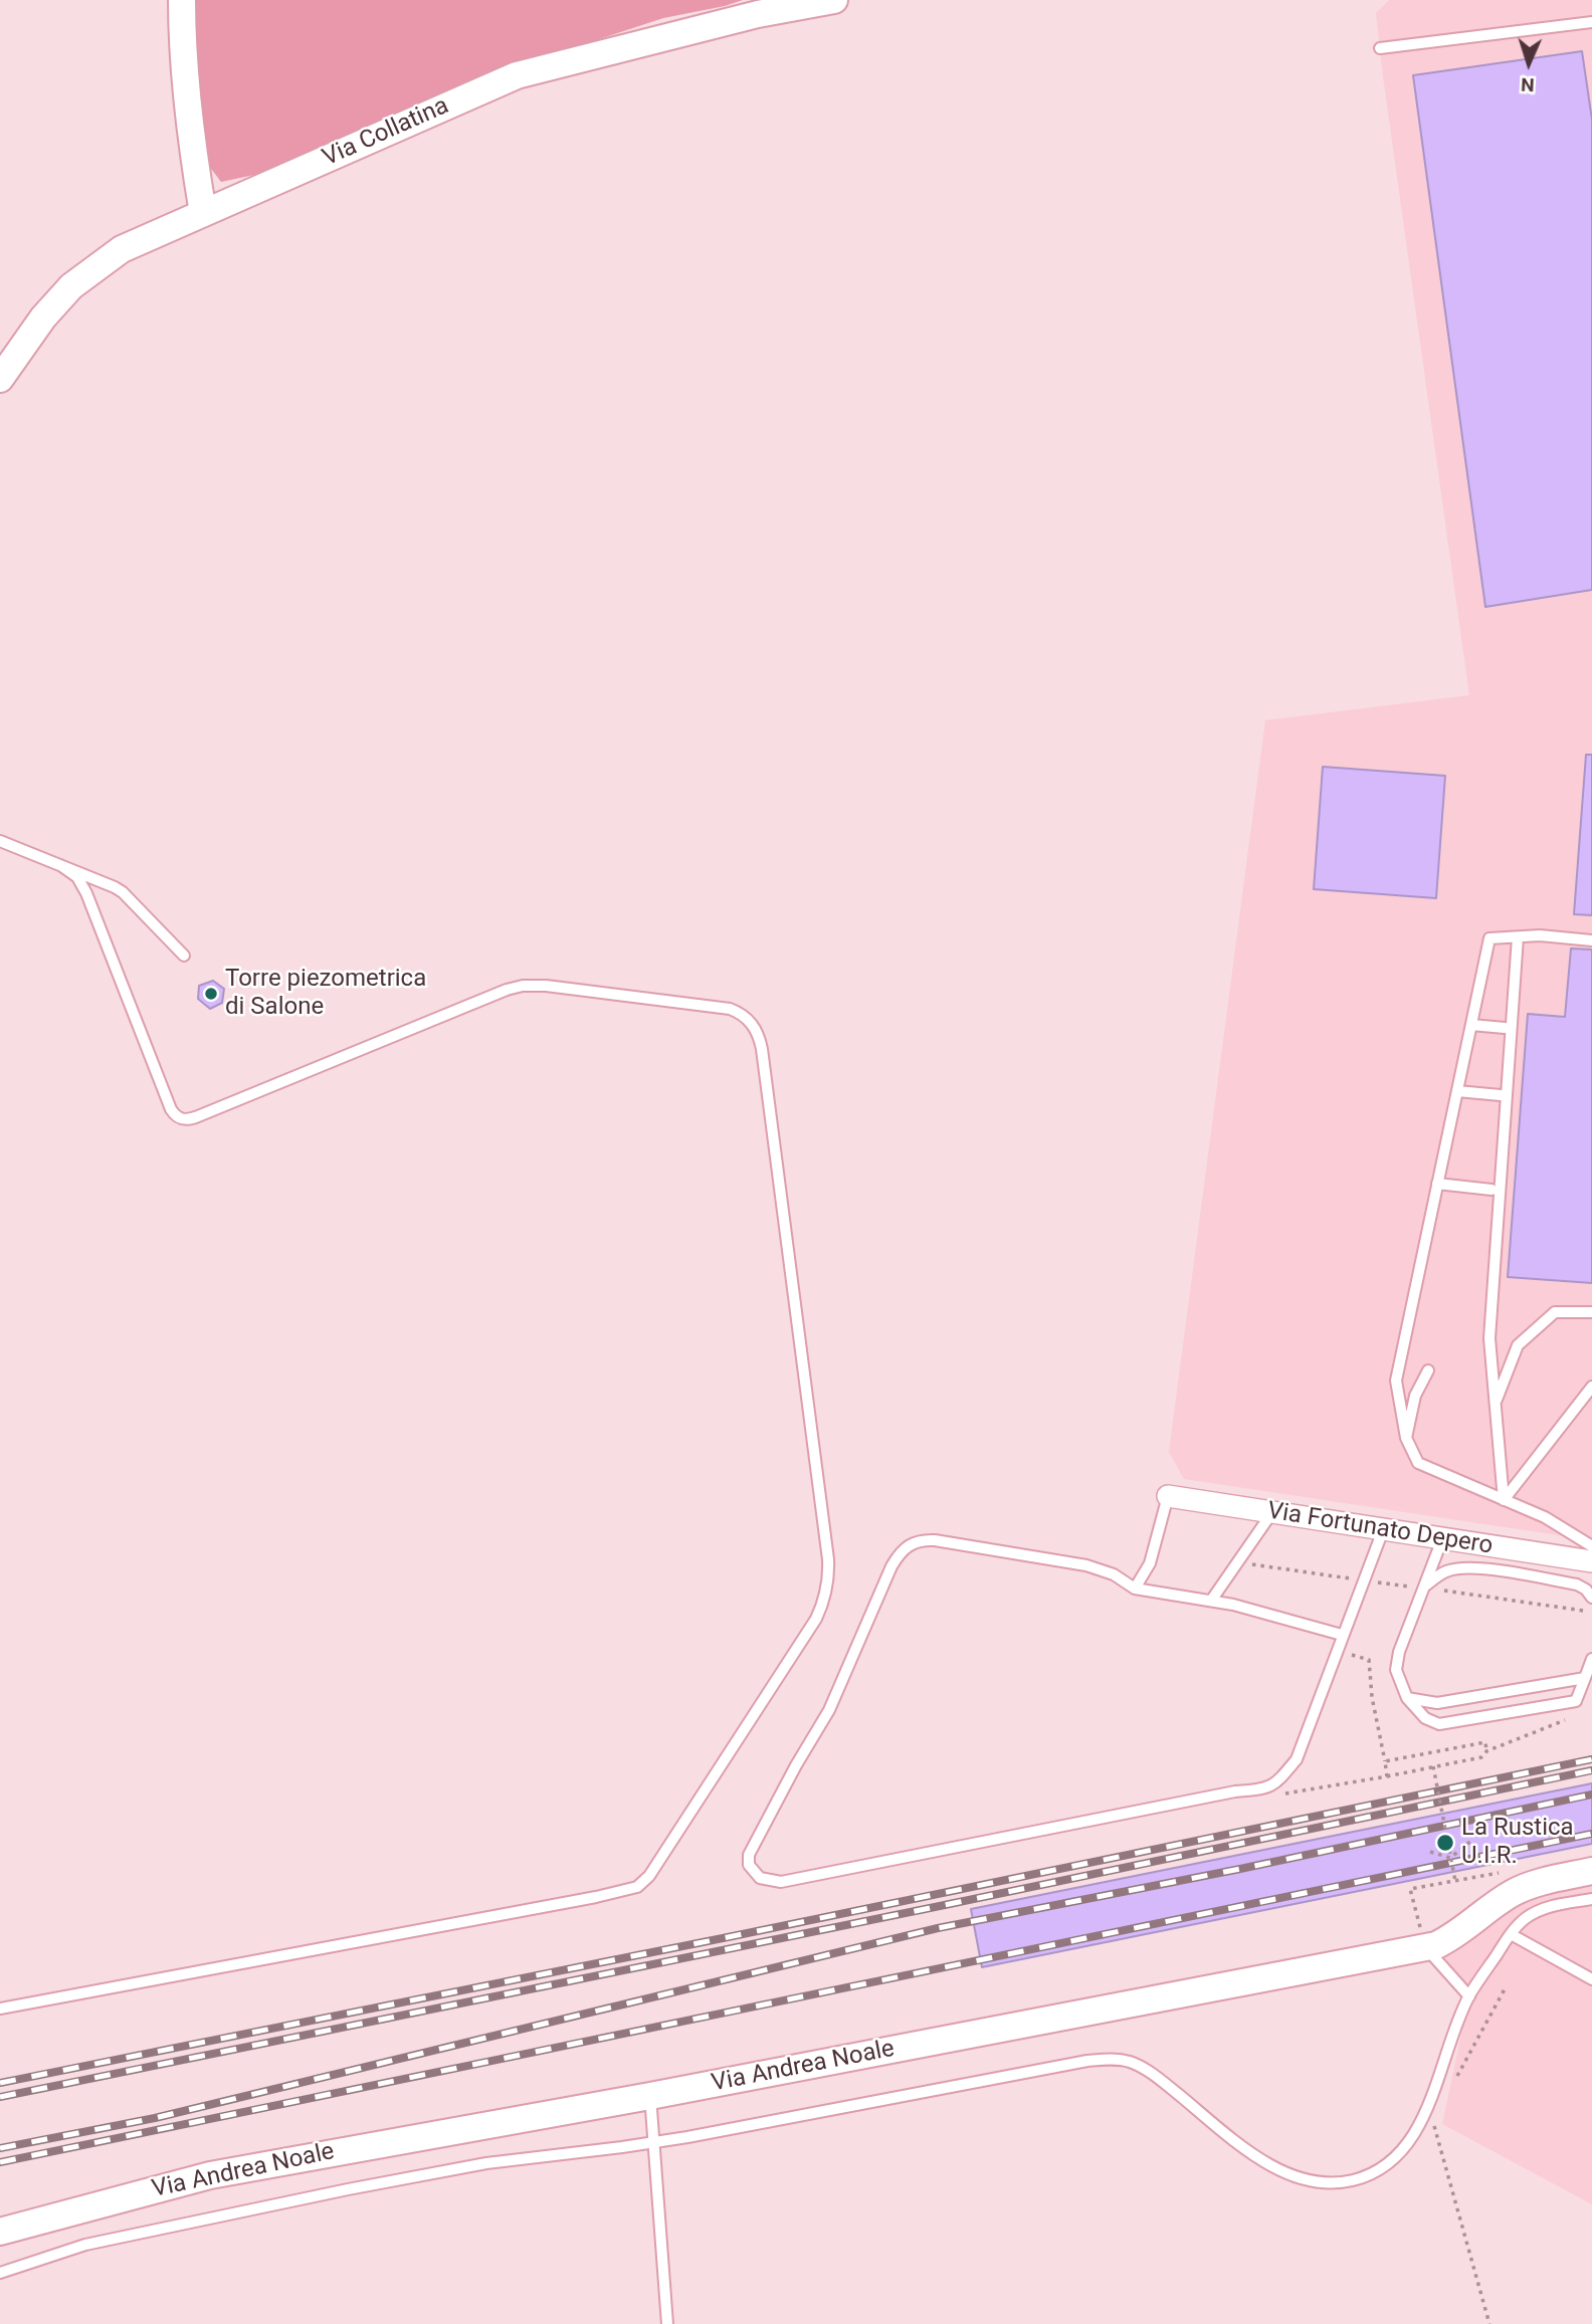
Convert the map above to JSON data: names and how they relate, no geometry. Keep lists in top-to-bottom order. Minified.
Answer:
{"streets":{"street":["Via Collatina","Via Fortunato Depero","Via Andrea Noale"]},"places":["Torre piezometrica di Salone","La Rustica U.I.R."],"north":"bottom"}
